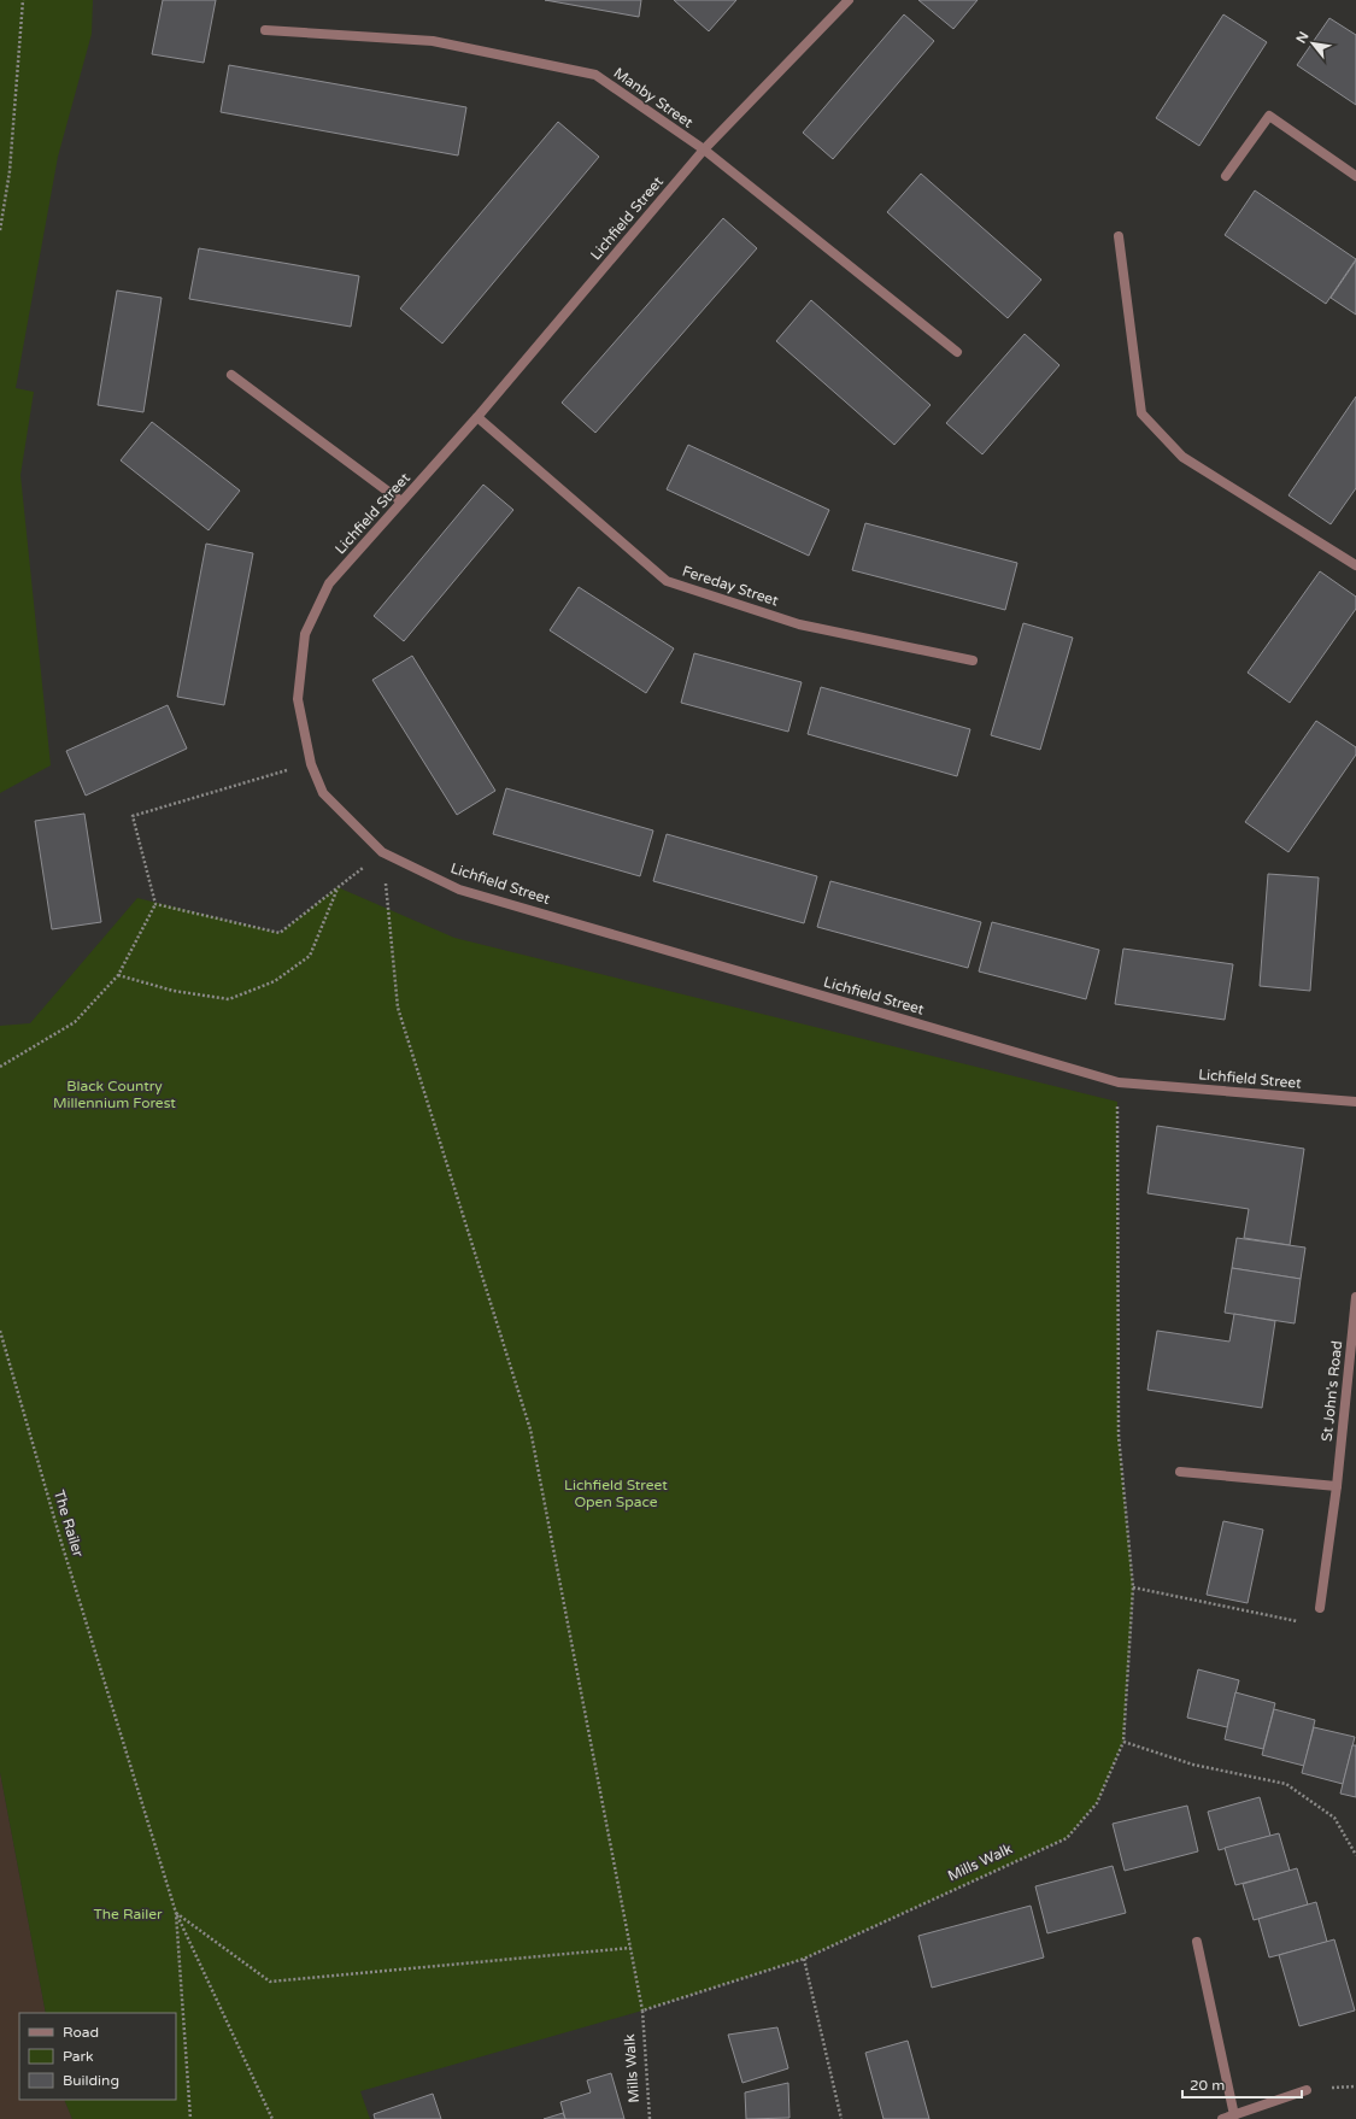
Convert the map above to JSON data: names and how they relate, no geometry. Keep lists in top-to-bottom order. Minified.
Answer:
{"streets":{"street":["Manby Street","Lichfield Street","Fereday Street","St John's Road"],"path":["The Railer","Mills Walk"]},"crossings":[["Manby Street","Lichfield Street"],["Lichfield Street","Fereday Street"],["Lichfield Street","Mills Walk"]],"parks":["Black Country Millennium Forest","Lichfield Street Open Space","The Railer"],"legend":["Road","Park","Building"],"scale_bar":"20 m","north":"top left"}
